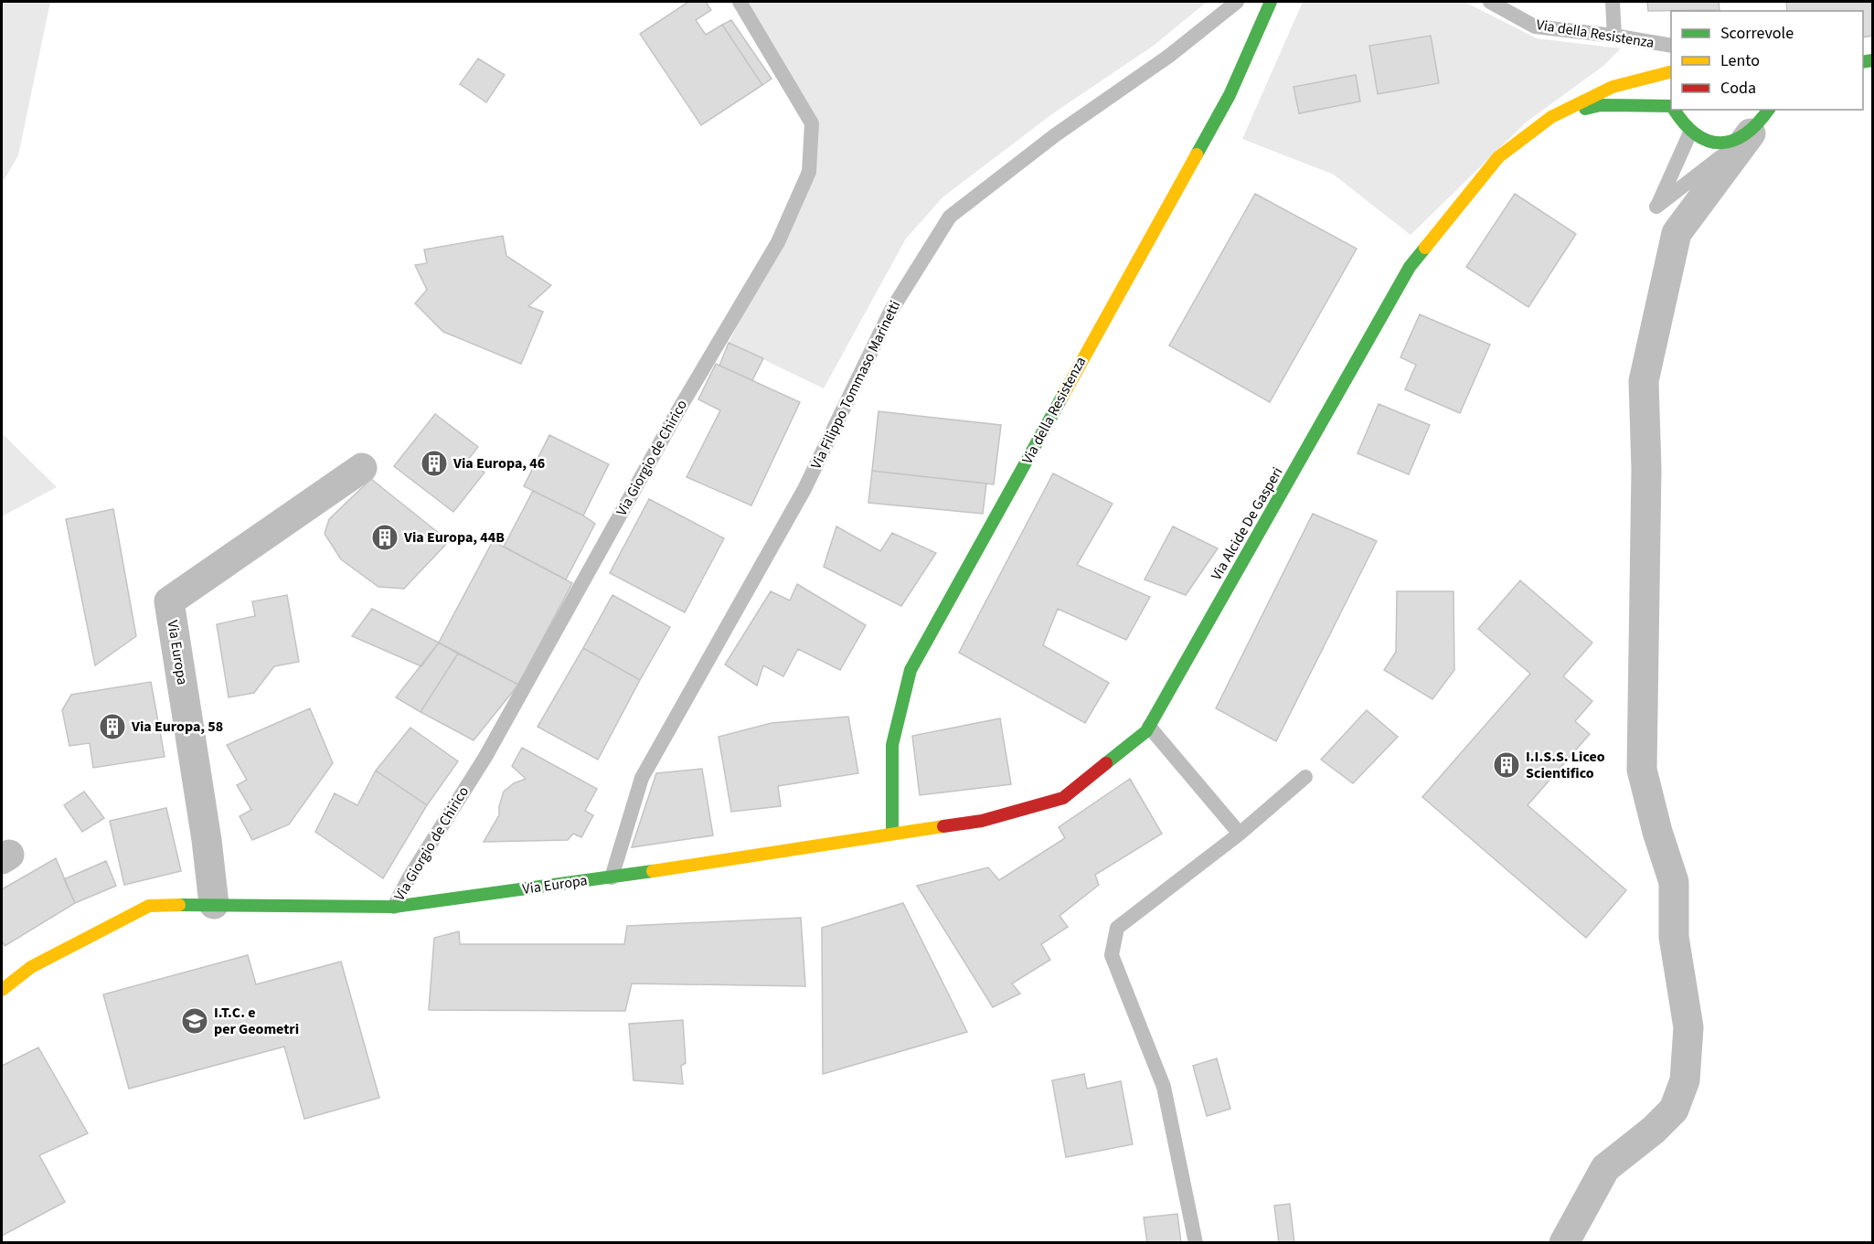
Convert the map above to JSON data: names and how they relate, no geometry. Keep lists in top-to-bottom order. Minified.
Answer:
{"streets":{"main road":["Via della Resistenza","Via Alcide De Gasperi","Via Europa"],"lane":["Via Filippo Tommaso Marinetti","Via Giorgio de Chirico"]},"crossings":[["Via della Resistenza","Via Alcide De Gasperi"],["Via della Resistenza","Via Europa"],["Via Filippo Tommaso Marinetti","Via Europa"],["Via Giorgio de Chirico","Via Europa"],["Via Alcide De Gasperi","Via Europa"]],"places":{"building":["Via Europa, 46","Via Europa, 44B","Via Europa, 58","I.I.S.S. Liceo Scientifico"],"school or university":["I.T.C. e per Geometri"]},"legend":["Scorrevole","Lento","Coda"]}
